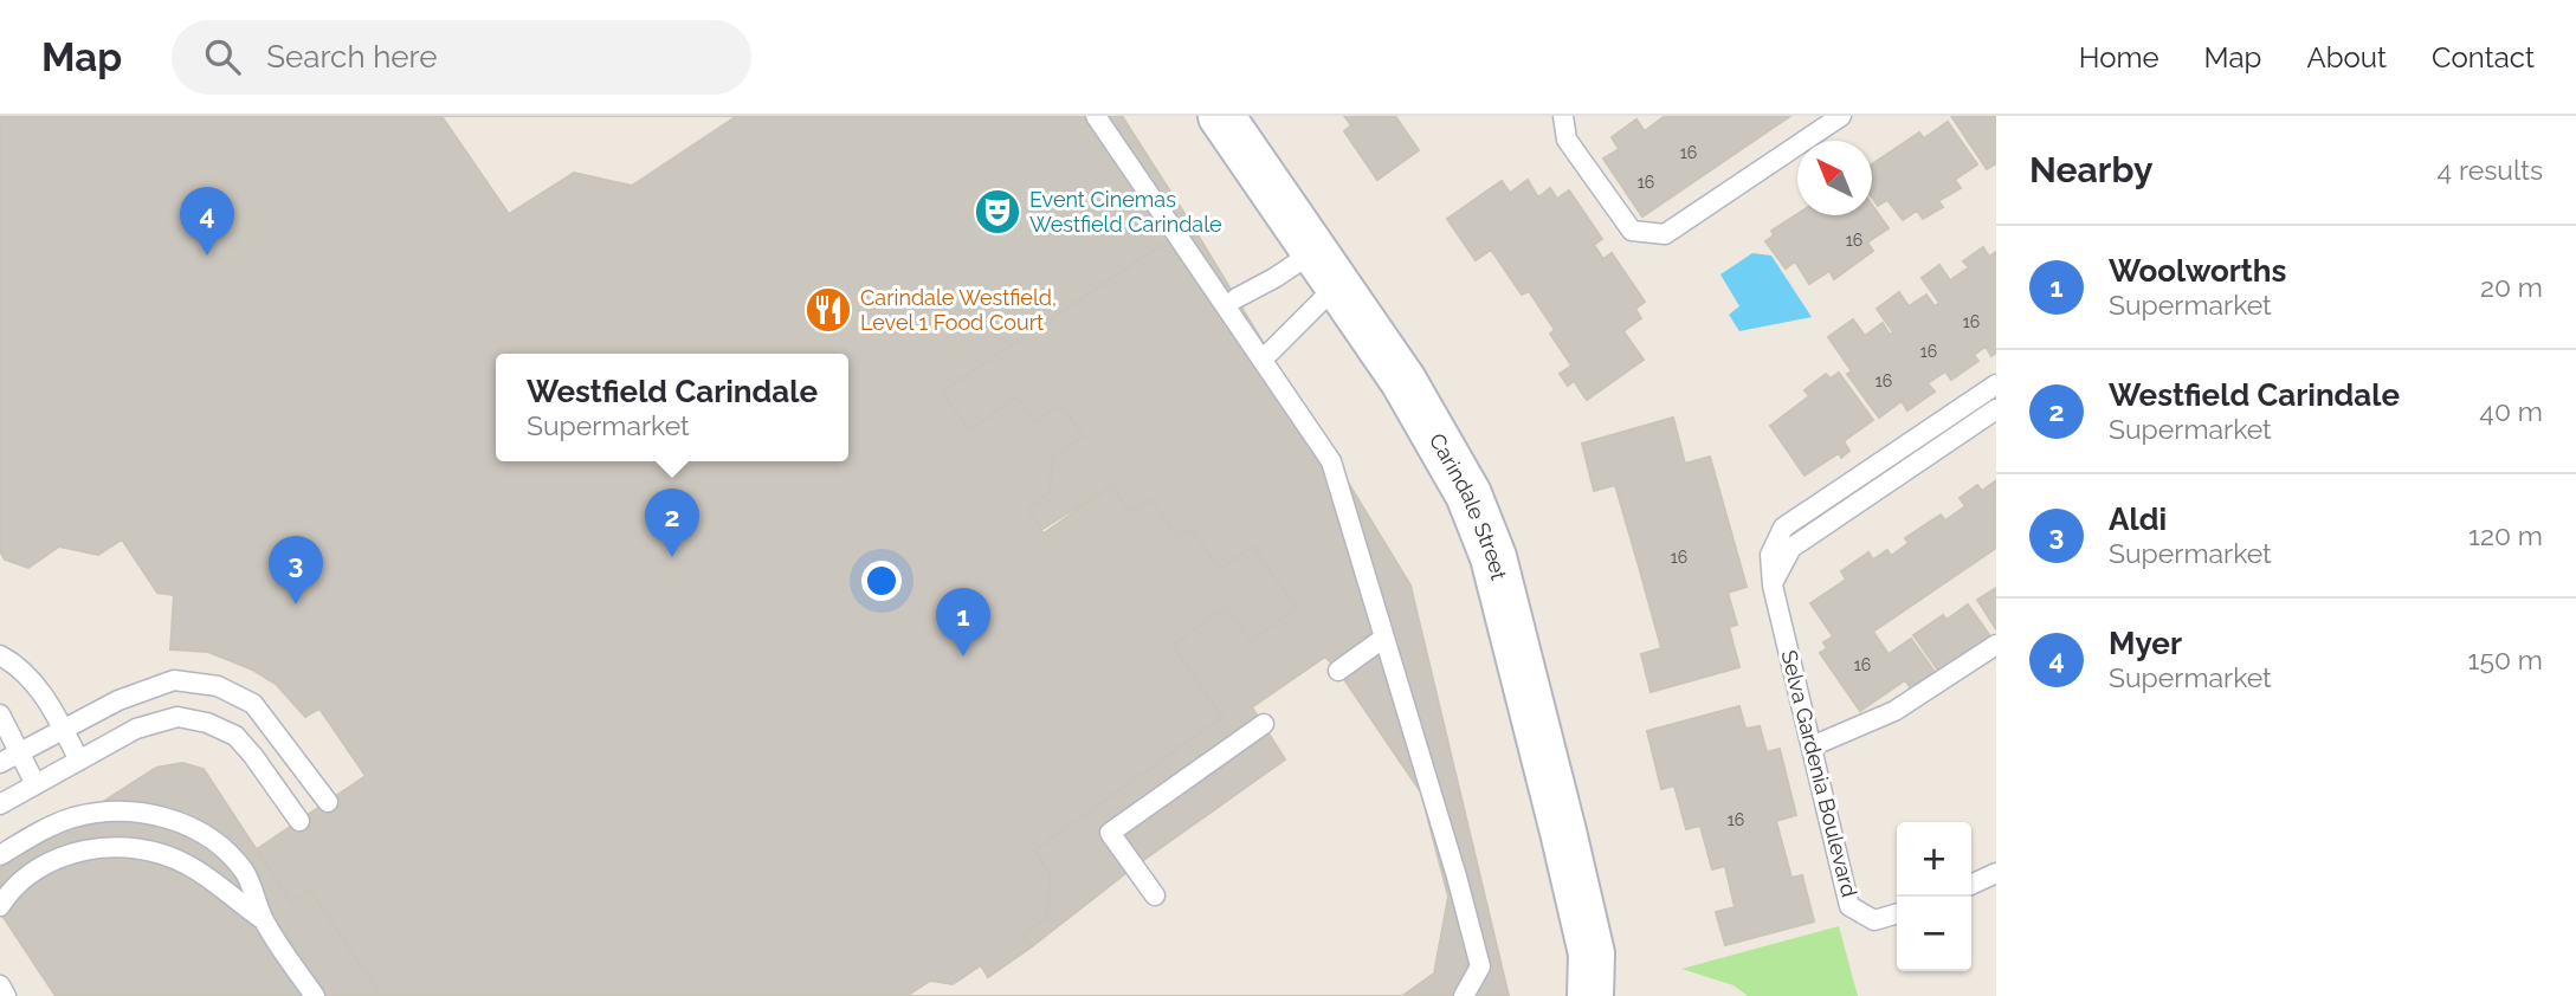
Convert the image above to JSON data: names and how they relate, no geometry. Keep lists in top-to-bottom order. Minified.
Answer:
{"streets":{"street":["Carindale Street"],"lane":["Selva Gardenia Boulevard"]},"places":{"theatre":["Event Cinemas Westfield Carindale"],"restaurant":["Carindale Westfield, Level 1 Food Court"]},"house_numbers":["16","16","16","16","16","16","16","16","16"],"north":"top left","page":{"header":"Map","search":"Search here","nav":["Home","Map","About","Contact"],"heading":["Nearby","4 results"],"pins":["4","2","3","1"],"list":[{"mark":"1","name":"Woolworths","note":"Supermarket","value":"20 m"},{"mark":"2","name":"Westfield Carindale","note":"Supermarket","value":"40 m"},{"mark":"3","name":"Aldi","note":"Supermarket","value":"120 m"},{"mark":"4","name":"Myer","note":"Supermarket","value":"150 m"}],"popup":["Westfield Carindale","Supermarket"],"map_buttons":["+","−"]}}
